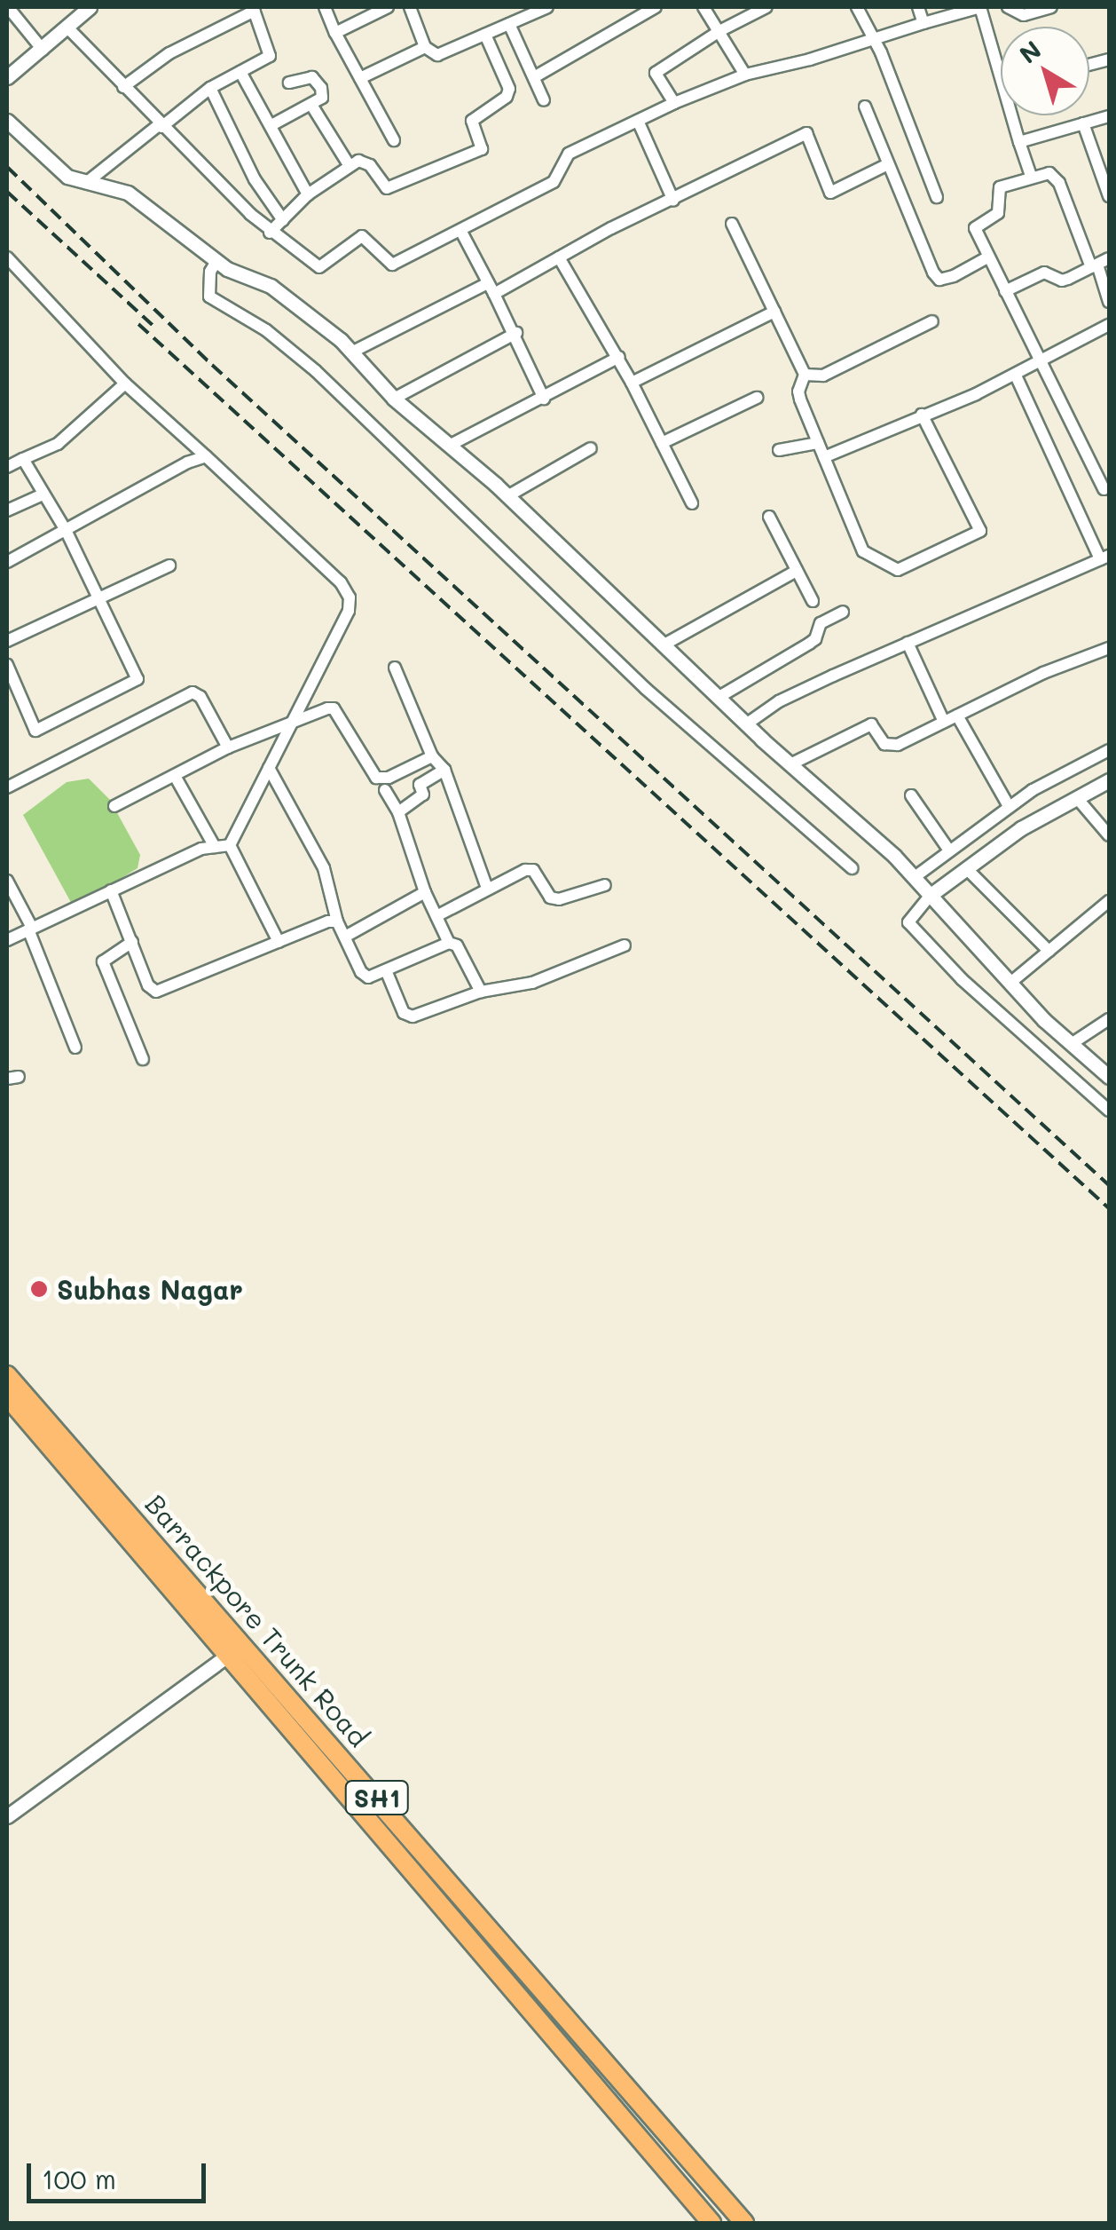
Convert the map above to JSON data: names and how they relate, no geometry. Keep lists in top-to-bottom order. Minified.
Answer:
{"streets":{"main road":["Barrackpore Trunk Road","SH1"]},"places":["Subhas Nagar"],"scale_bar":"100 m","north":"top left"}
